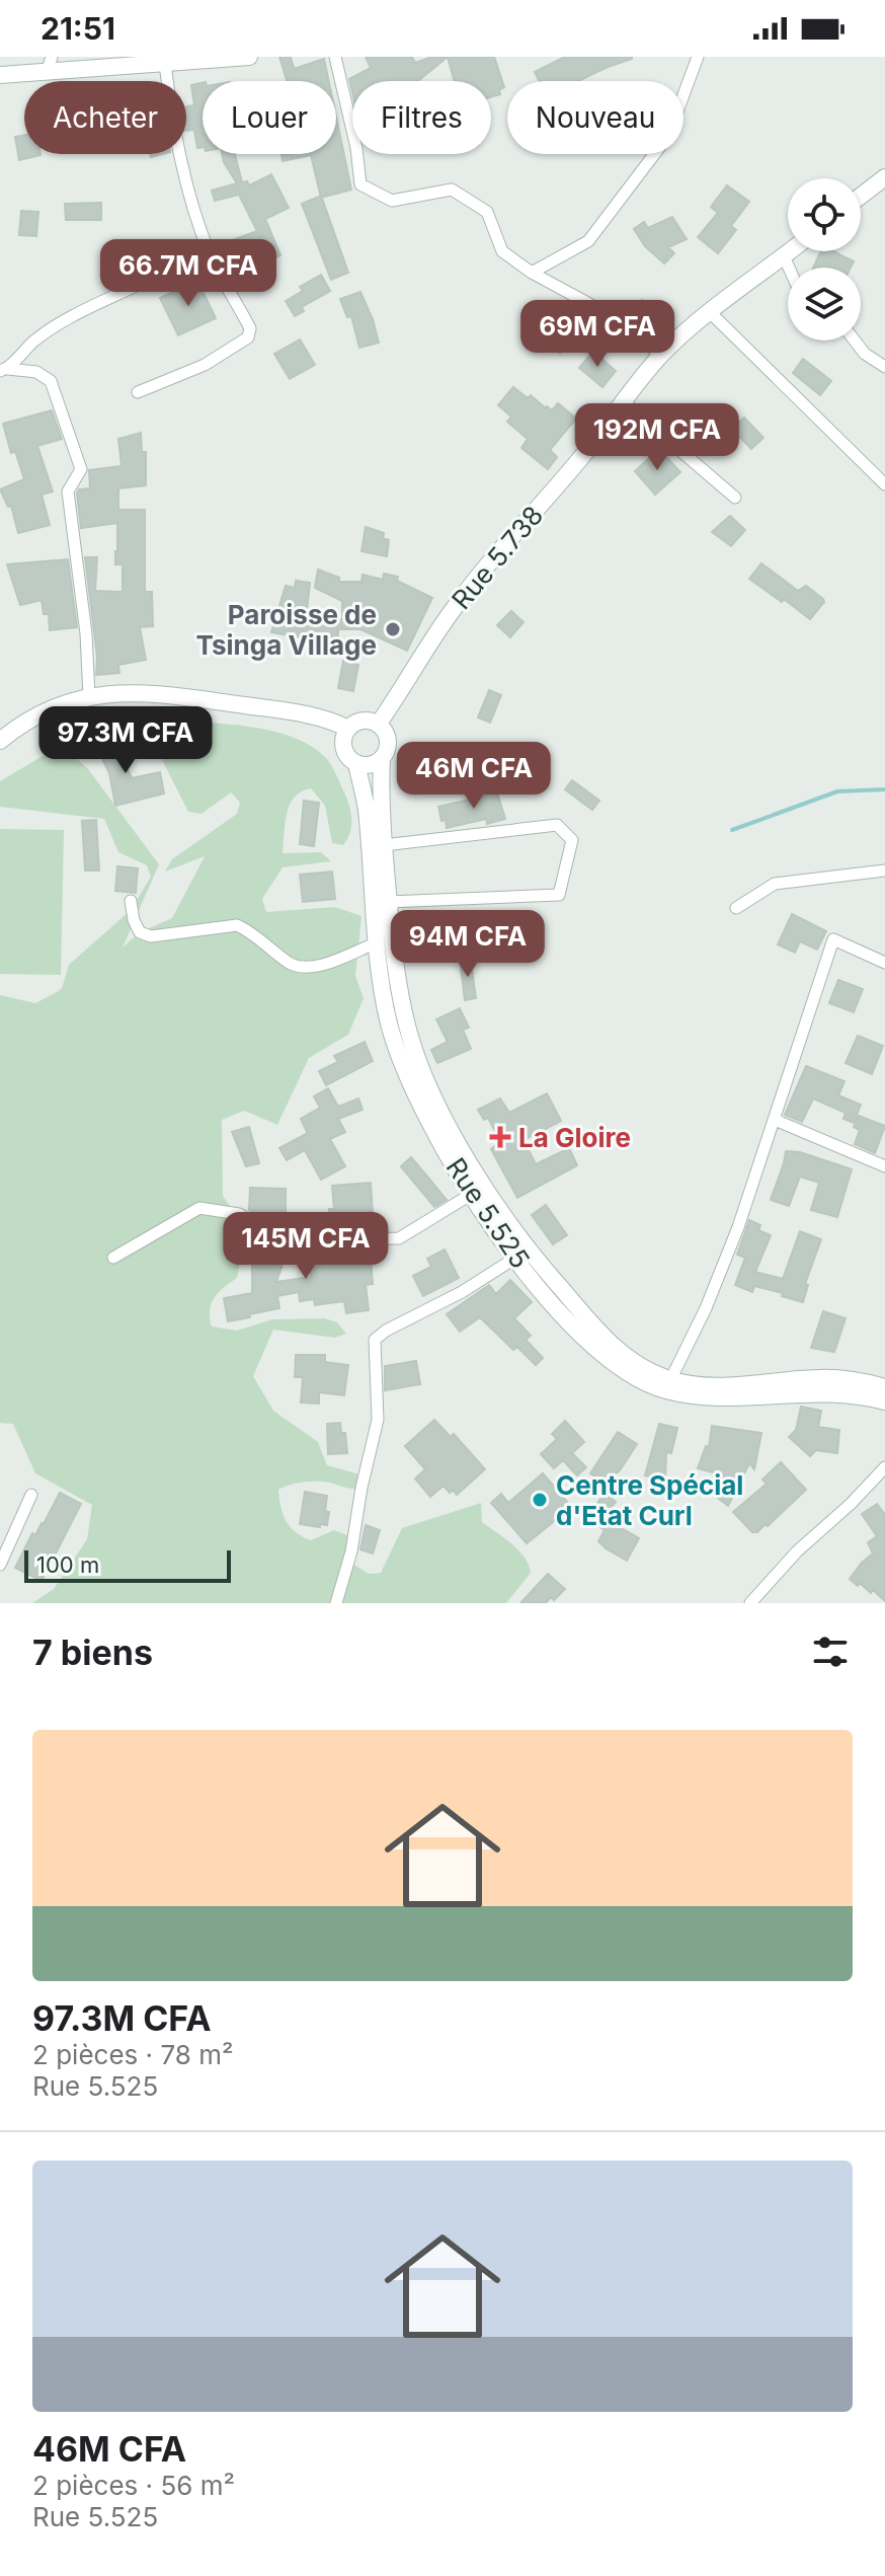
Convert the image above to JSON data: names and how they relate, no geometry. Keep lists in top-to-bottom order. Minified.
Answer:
{"streets":{"street":["Rue 5.738","Rue 5.525"]},"crossings":[["Rue 5.738","Rue 5.525"]],"places":{"other":["Paroisse de Tsinga Village","Centre Spécial d'Etat Curl"],"health":["La Gloire"]},"scale_bar":"100 m","page":{"status":"21:51","chip":["Acheter","Louer","Filtres","Nouveau"],"price":["66.7M CFA","69M CFA","192M CFA","97.3M CFA","46M CFA","94M CFA","145M CFA"],"scale":"100 m","heading":"7 biens","list":[{"name":"97.3M CFA","note":"2 pièces · 78 m² · Rue 5.525"},{"name":"46M CFA","note":"2 pièces · 56 m² · Rue 5.525"}]}}
